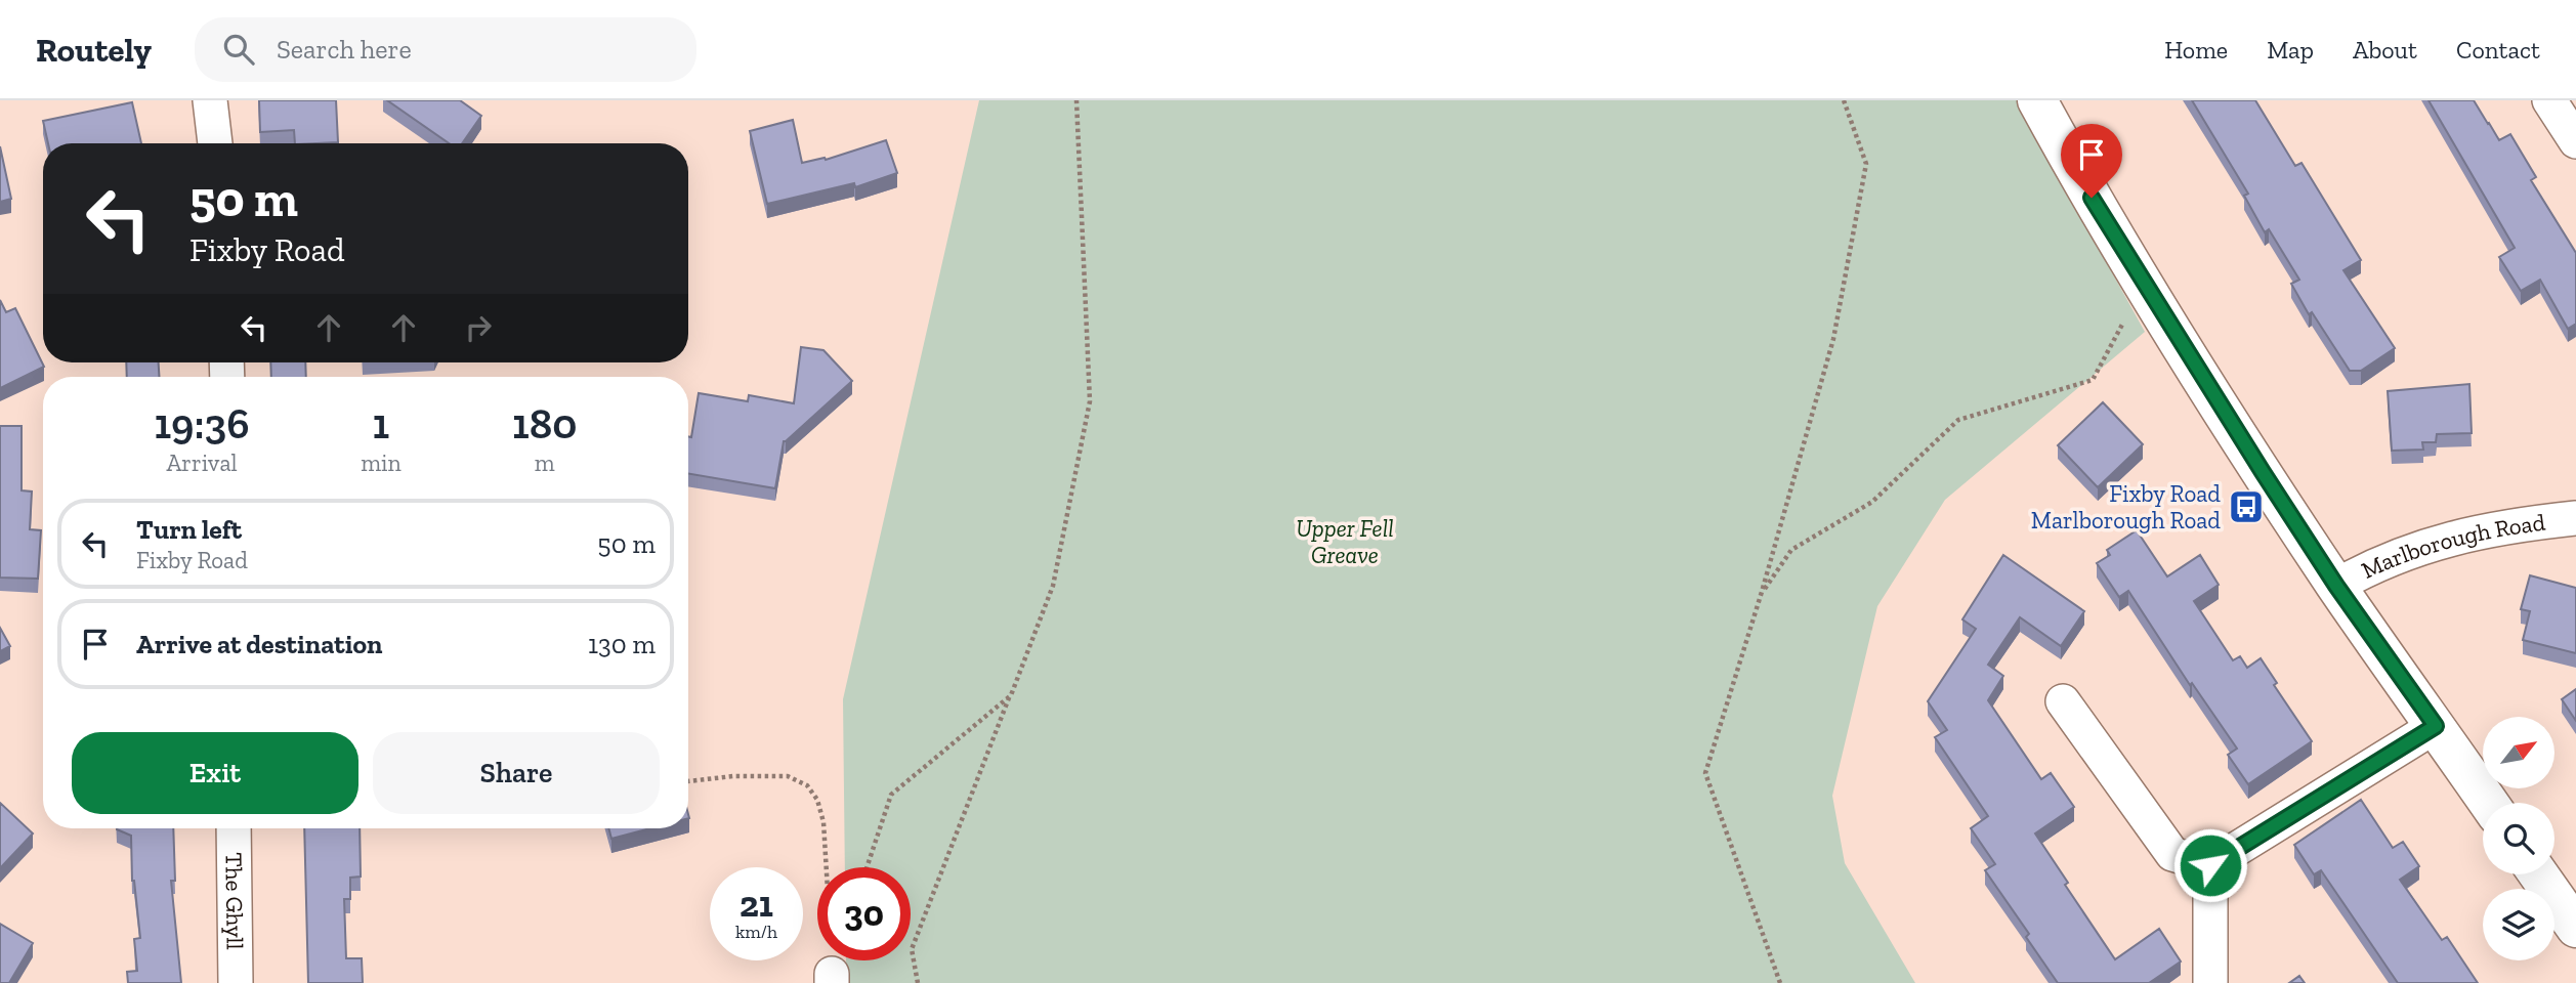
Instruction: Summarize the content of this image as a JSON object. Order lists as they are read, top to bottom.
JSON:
{
  "streets": {
    "street": ["Marlborough Road", "The Ghyll"]
  },
  "parks": ["Upper Fell Greave"],
  "places": {
    "bus stop": ["Fixby Road Marlborough Road"]
  },
  "north": "top right",
  "page": {
    "header": "Routely",
    "search": "Search here",
    "nav": [
      "Home",
      "Map",
      "About",
      "Contact"
    ],
    "turn": ["50 m", "Fixby Road"],
    "eta": [
      "19:36",
      "Arrival",
      "1",
      "min",
      "180",
      "m"
    ],
    "list": [
      {
        "name": "Turn left",
        "note": "Fixby Road",
        "value": "50 m"
      },
      {
        "name": "Arrive at destination",
        "value": "130 m"
      }
    ],
    "buttons": ["Exit", "Share"],
    "speed": "21 km/h",
    "limit": "30"
  }
}
